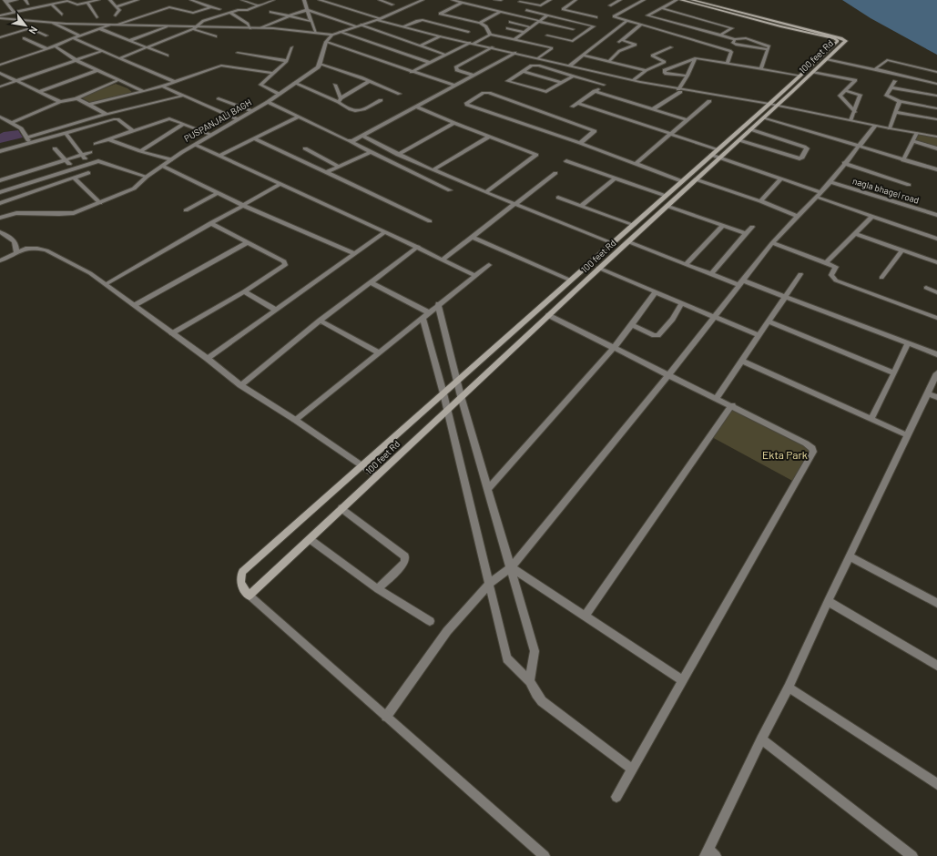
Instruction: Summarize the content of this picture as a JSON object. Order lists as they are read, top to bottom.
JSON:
{
  "streets": {
    "main road": ["100 feet Rd"],
    "street": ["PUSPANJALI BAGH", "nagla bhagel road"]
  },
  "parks": ["Ekta Park"],
  "north": "bottom right"
}
